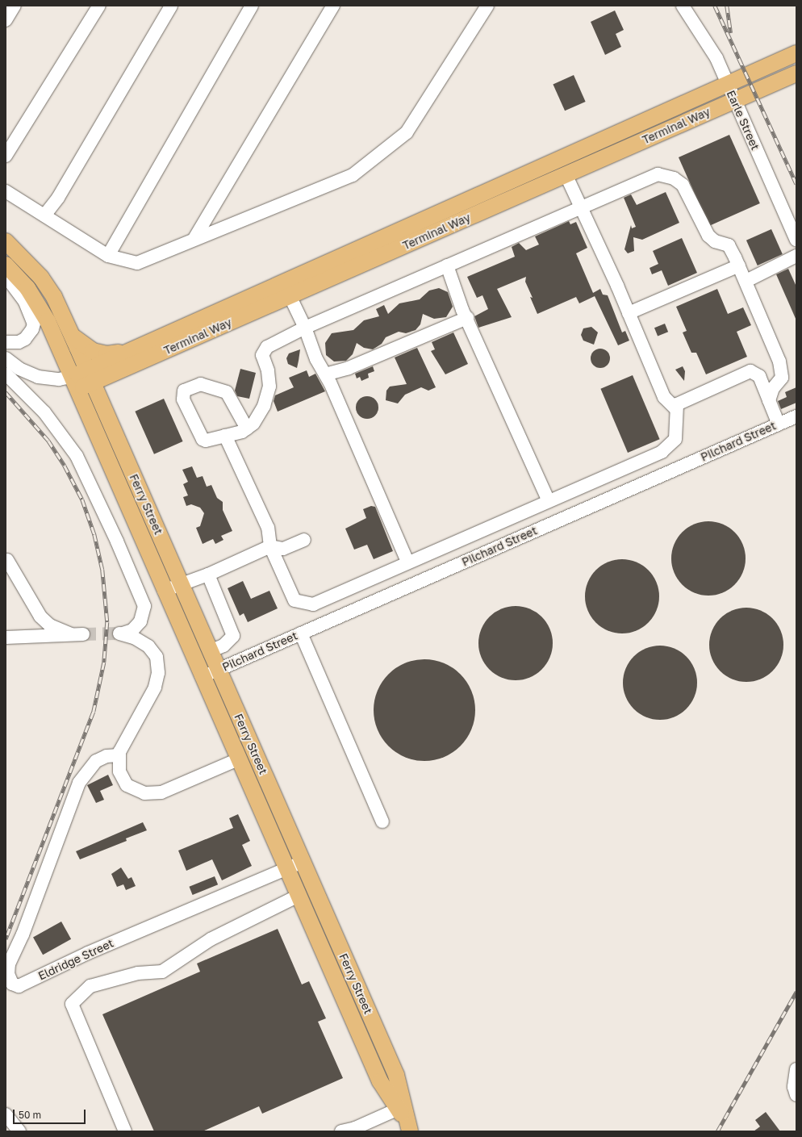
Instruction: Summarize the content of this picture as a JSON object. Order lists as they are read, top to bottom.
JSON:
{
  "streets": {
    "main road": ["Terminal Way", "Ferry Street"],
    "street": ["Earle Street", "Pilchard Street", "Eldridge Street"]
  },
  "crossings": [
    ["Earle Street", "Terminal Way"],
    ["Terminal Way", "Ferry Street"],
    ["Pilchard Street", "Ferry Street"],
    ["Ferry Street", "Eldridge Street"]
  ],
  "scale_bar": "50 m"
}
